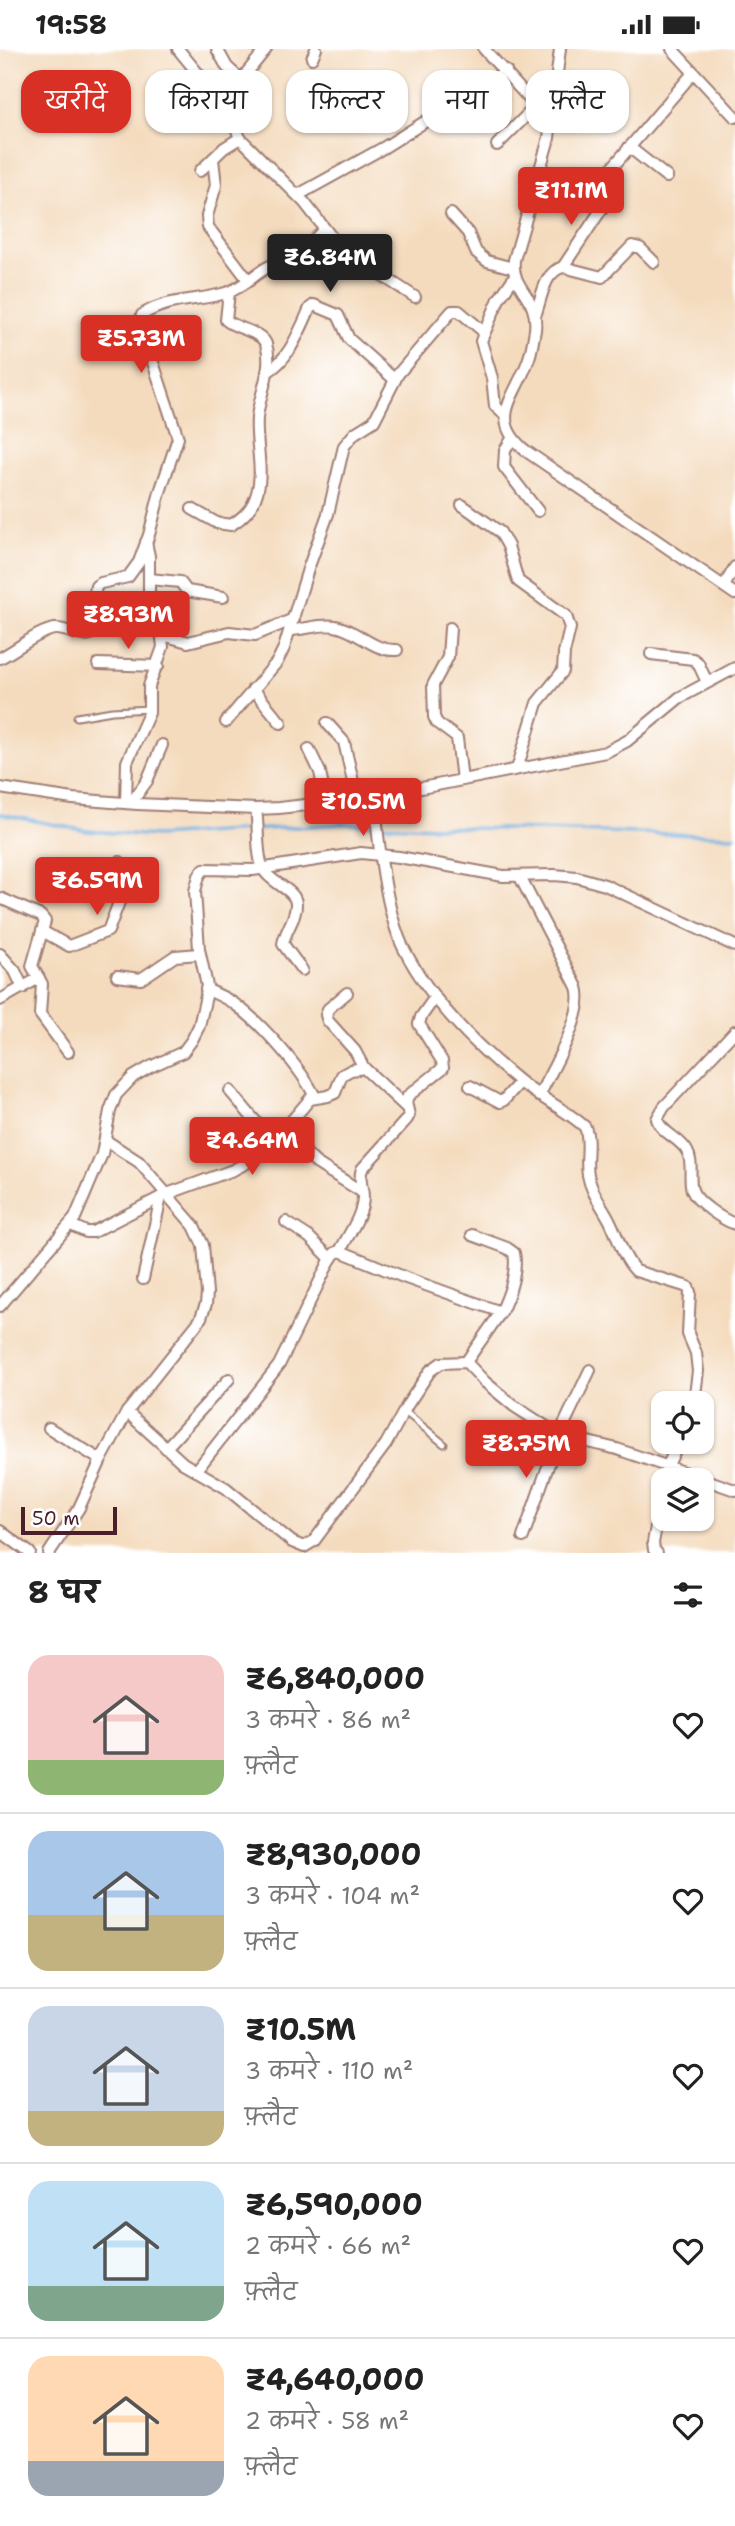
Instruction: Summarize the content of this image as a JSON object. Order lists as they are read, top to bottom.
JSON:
{
  "scale_bar": "50 m",
  "page": {
    "status": "19:58",
    "chip": [
      "खरीदें",
      "किराया",
      "फ़िल्टर",
      "नया",
      "फ़्लैट"
    ],
    "price": [
      "₹11.1M",
      "₹6.84M",
      "₹5.73M",
      "₹8.93M",
      "₹10.5M",
      "₹6.59M",
      "₹4.64M",
      "₹8.75M"
    ],
    "scale": "50 m",
    "heading": "8 घर",
    "list": [
      {
        "name": "₹6,840,000",
        "note": "3 कमरे · 86 m² · फ़्लैट"
      },
      {
        "name": "₹8,930,000",
        "note": "3 कमरे · 104 m² · फ़्लैट"
      },
      {
        "name": "₹10.5M",
        "note": "3 कमरे · 110 m² · फ़्लैट"
      },
      {
        "name": "₹6,590,000",
        "note": "2 कमरे · 66 m² · फ़्लैट"
      },
      {
        "name": "₹4,640,000",
        "note": "2 कमरे · 58 m² · फ़्लैट"
      }
    ]
  }
}
